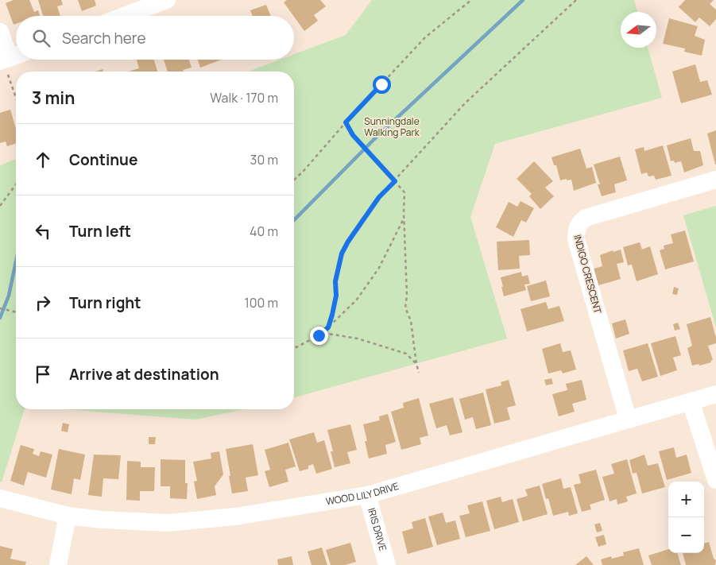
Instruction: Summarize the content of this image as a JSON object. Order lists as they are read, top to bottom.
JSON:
{
  "streets": {
    "street": ["INDIGO CRESCENT", "WOOD LILY DRIVE", "IRIS DRIVE"]
  },
  "crossings": [
    ["INDIGO CRESCENT", "WOOD LILY DRIVE"],
    ["WOOD LILY DRIVE", "IRIS DRIVE"]
  ],
  "parks": ["Sunningdale Walking Park"],
  "north": "left",
  "page": {
    "search": "Search here",
    "heading": ["3 min", "Walk · 170 m"],
    "list": [
      ["Continue", "30 m"],
      ["Turn left", "40 m"],
      ["Turn right", "100 m"],
      "Arrive at destination"
    ],
    "map_buttons": ["+", "−"]
  }
}
